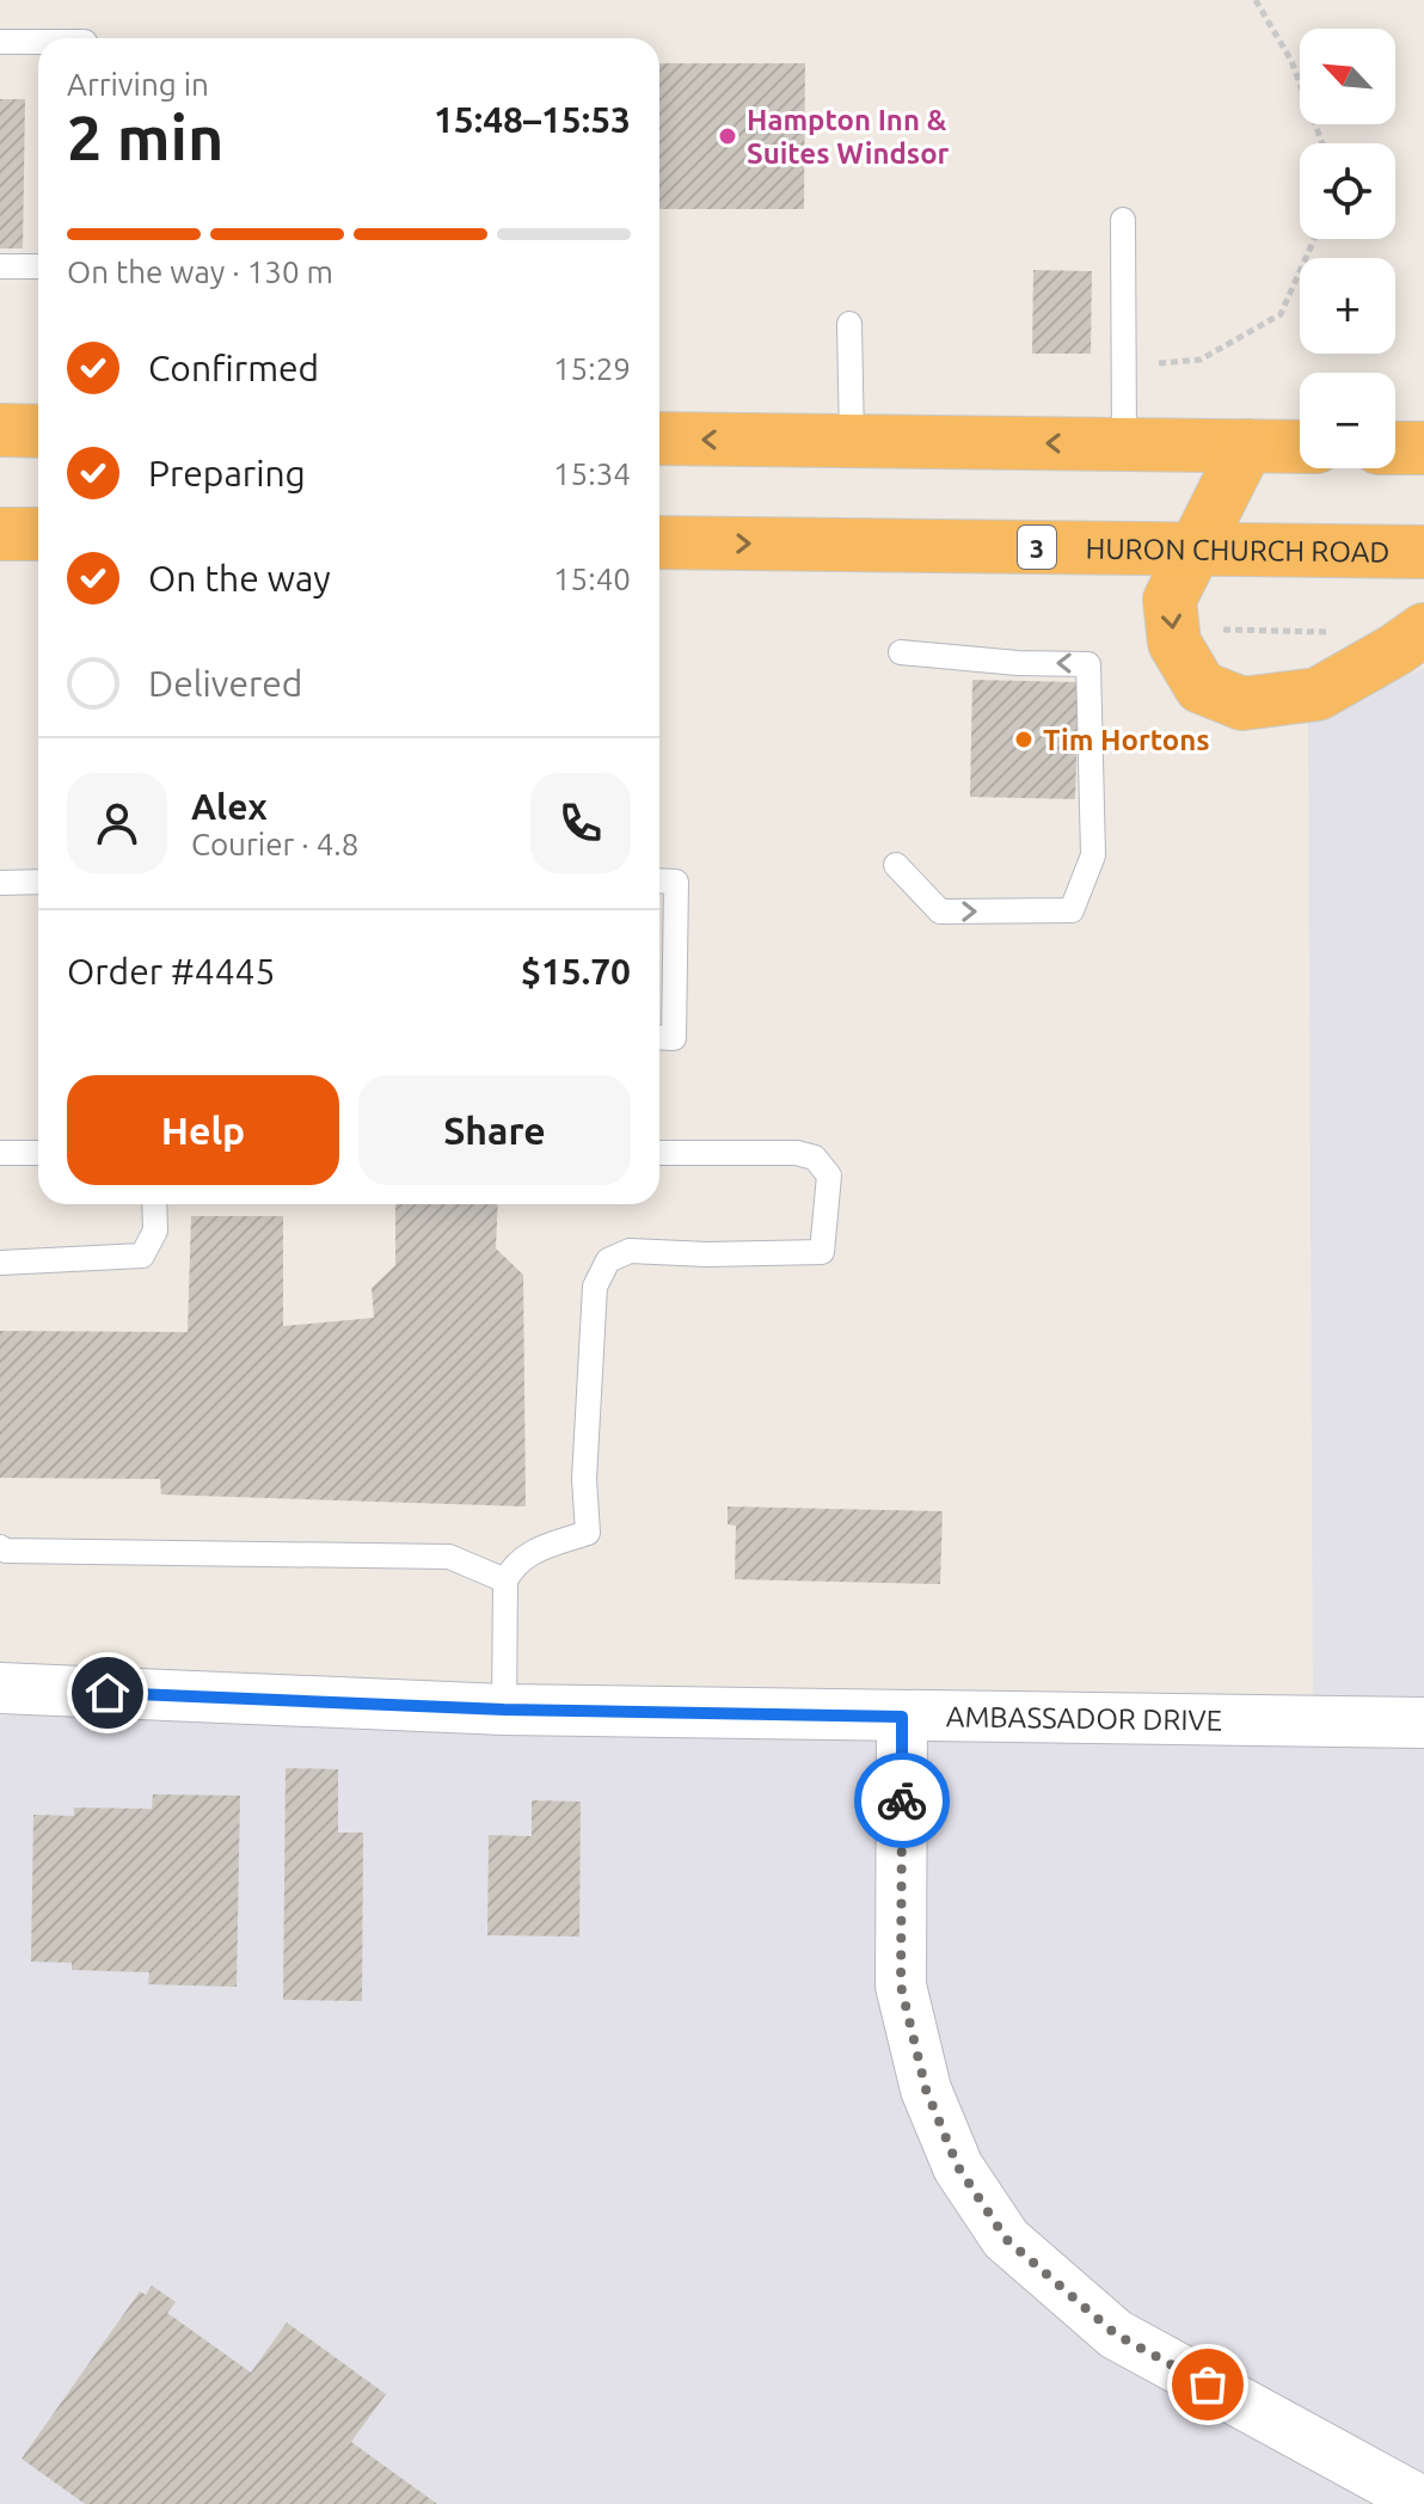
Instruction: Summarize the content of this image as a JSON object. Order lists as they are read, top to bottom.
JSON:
{
  "streets": {
    "highway": ["3", "HURON CHURCH ROAD"],
    "street": ["AMBASSADOR DRIVE"]
  },
  "places": ["Hampton Inn & Suites Windsor", "Tim Hortons"],
  "north": "top left",
  "page": {
    "map_buttons": ["+", "−"],
    "heading": ["2 min", "Arriving in", "15:48–15:53"],
    "panel": [
      "Alex",
      "Courier · 4.8",
      "Order #4445",
      "$15.70"
    ],
    "bar": "On the way · 130 m",
    "list": [
      ["Confirmed", "15:29"],
      ["Preparing", "15:34"],
      ["On the way", "15:40"],
      "Delivered"
    ],
    "buttons": ["Help", "Share"]
  }
}
